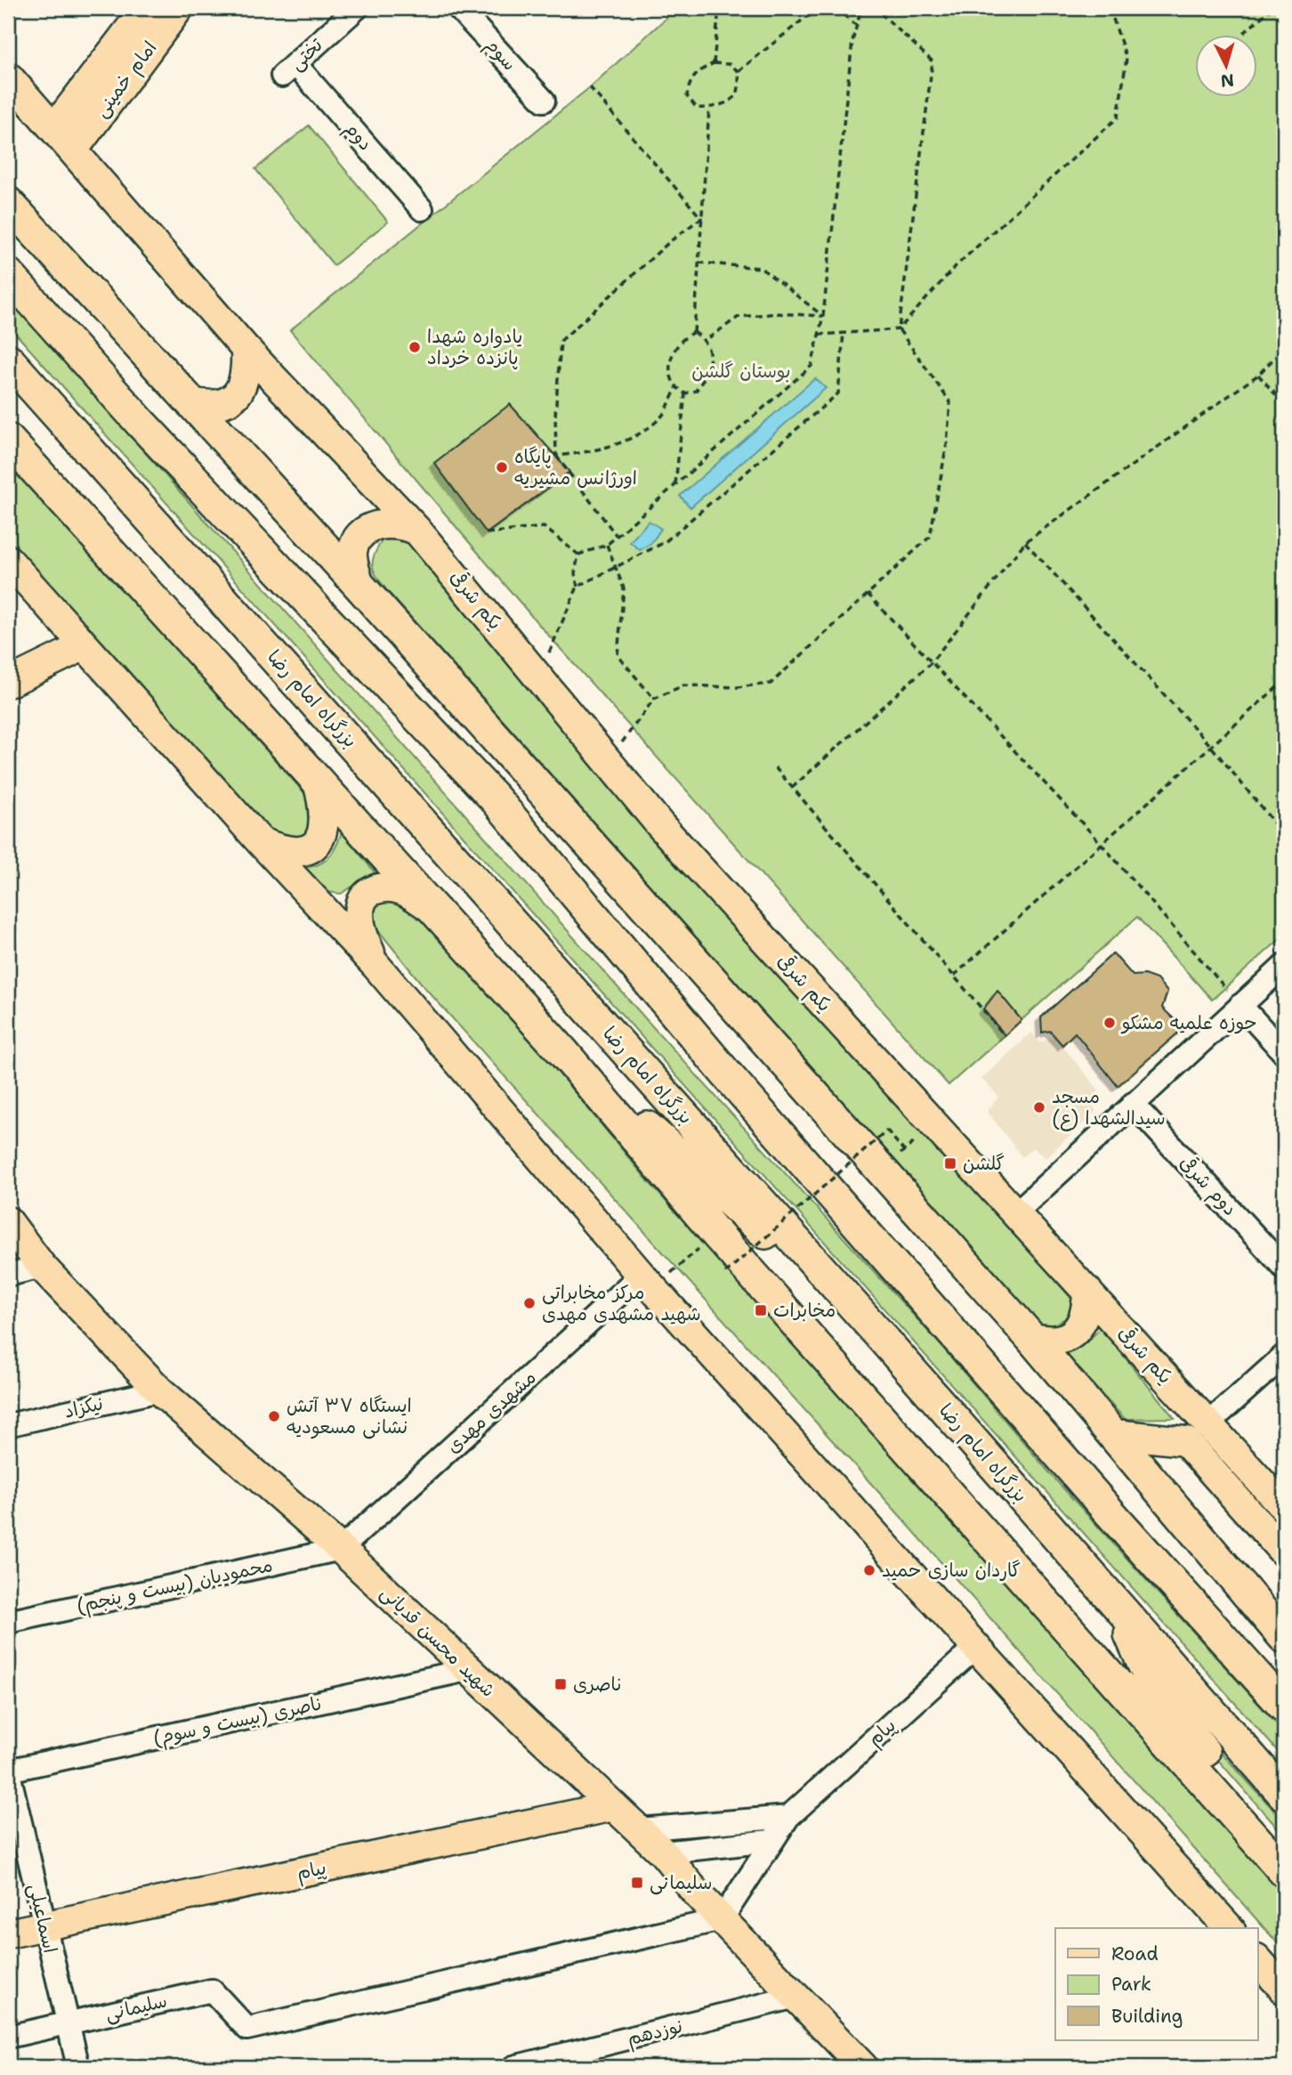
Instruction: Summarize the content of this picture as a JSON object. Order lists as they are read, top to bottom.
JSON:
{
  "streets": {
    "highway": ["بزرگراه امام رضا"],
    "main road": [
      "امام خمینی",
      "یکم شرقی",
      "شهید محسن قدیانی",
      "پیام"
    ],
    "street": [
      "تختی",
      "سوم",
      "دوم",
      "دوم شرقی",
      "نیکزاد",
      "مشهدی مهدی",
      "محمودیان (بیست و پنجم)",
      "ناصری (بیست و سوم)",
      "اسماعیلی",
      "سلیمانی",
      "نوزدهم"
    ]
  },
  "crossings": [
    ["تختی", "دوم"],
    ["امام خمینی", "یکم شرقی"],
    ["نیکزاد", "شهید محسن قدیانی"],
    ["مشهدی مهدی", "محمودیان (بیست و پنجم)"],
    ["مشهدی مهدی", "شهید محسن قدیانی"],
    ["محمودیان (بیست و پنجم)", "شهید محسن قدیانی"],
    ["شهید محسن قدیانی", "ناصری (بیست و سوم)"],
    ["شهید محسن قدیانی", "پیام"],
    ["شهید محسن قدیانی", "سلیمانی"],
    ["شهید محسن قدیانی", "نوزدهم"],
    ["ناصری (بیست و سوم)", "اسماعیلی"],
    ["پیام", "اسماعیلی"],
    ["پیام", "سلیمانی"],
    ["اسماعیلی", "سلیمانی"]
  ],
  "parks": ["بوستان گلشن"],
  "places": {
    "other": [
      "یادواره شهدا پانزده خرداد",
      "پایگاه اورژانس مشیریه",
      "حوزه علمیه مشکو",
      "مسجد سیدالشهدا (ع)",
      "مرکز مخابراتی شهید مشهدی مهدی",
      "ایستگاه ۳۷ آتش نشانی مسعودیه",
      "گاردان سازی حمید"
    ],
    "transit": [
      "گلشن",
      "مخابرات",
      "ناصری",
      "سلیمانی"
    ]
  },
  "legend": ["Road", "Park", "Building"],
  "north": "bottom"
}
